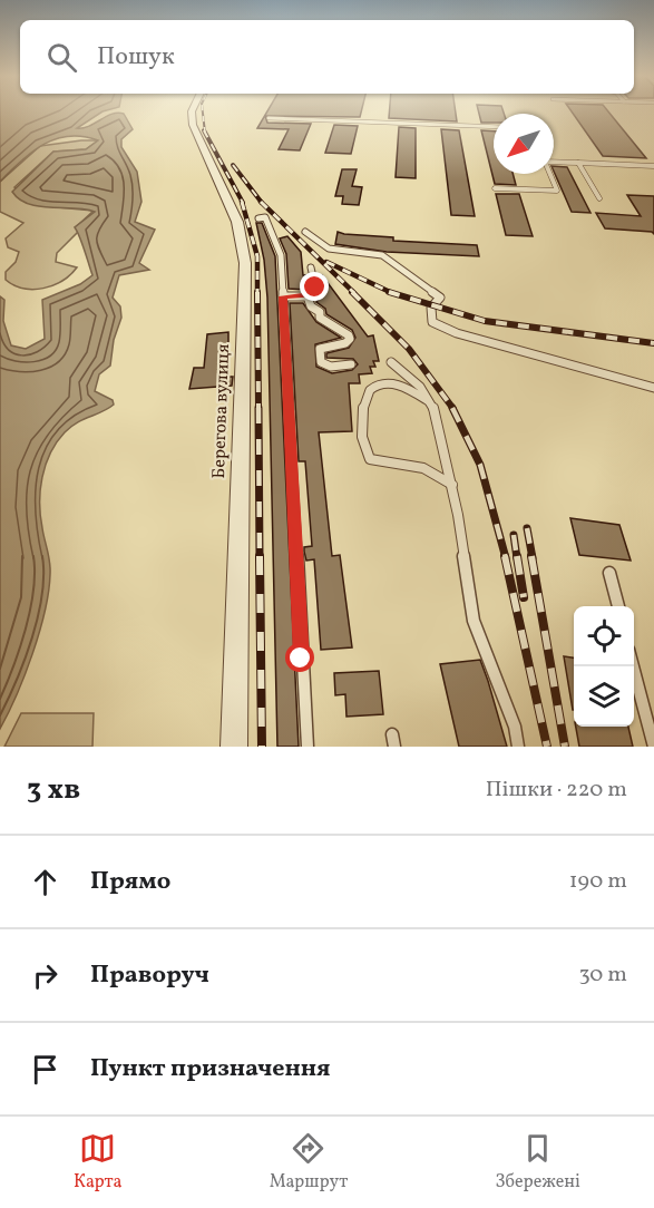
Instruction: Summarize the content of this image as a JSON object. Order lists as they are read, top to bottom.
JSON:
{
  "streets": {
    "street": ["Берегова вулиця"]
  },
  "north": "bottom left",
  "page": {
    "search": "Пошук",
    "heading": ["3 хв", "Пішки · 220 m"],
    "list": [
      ["Прямо", "190 m"],
      ["Праворуч", "30 m"],
      "Пункт призначення"
    ],
    "nav": ["Карта", "Маршрут", "Збережені"]
  }
}
